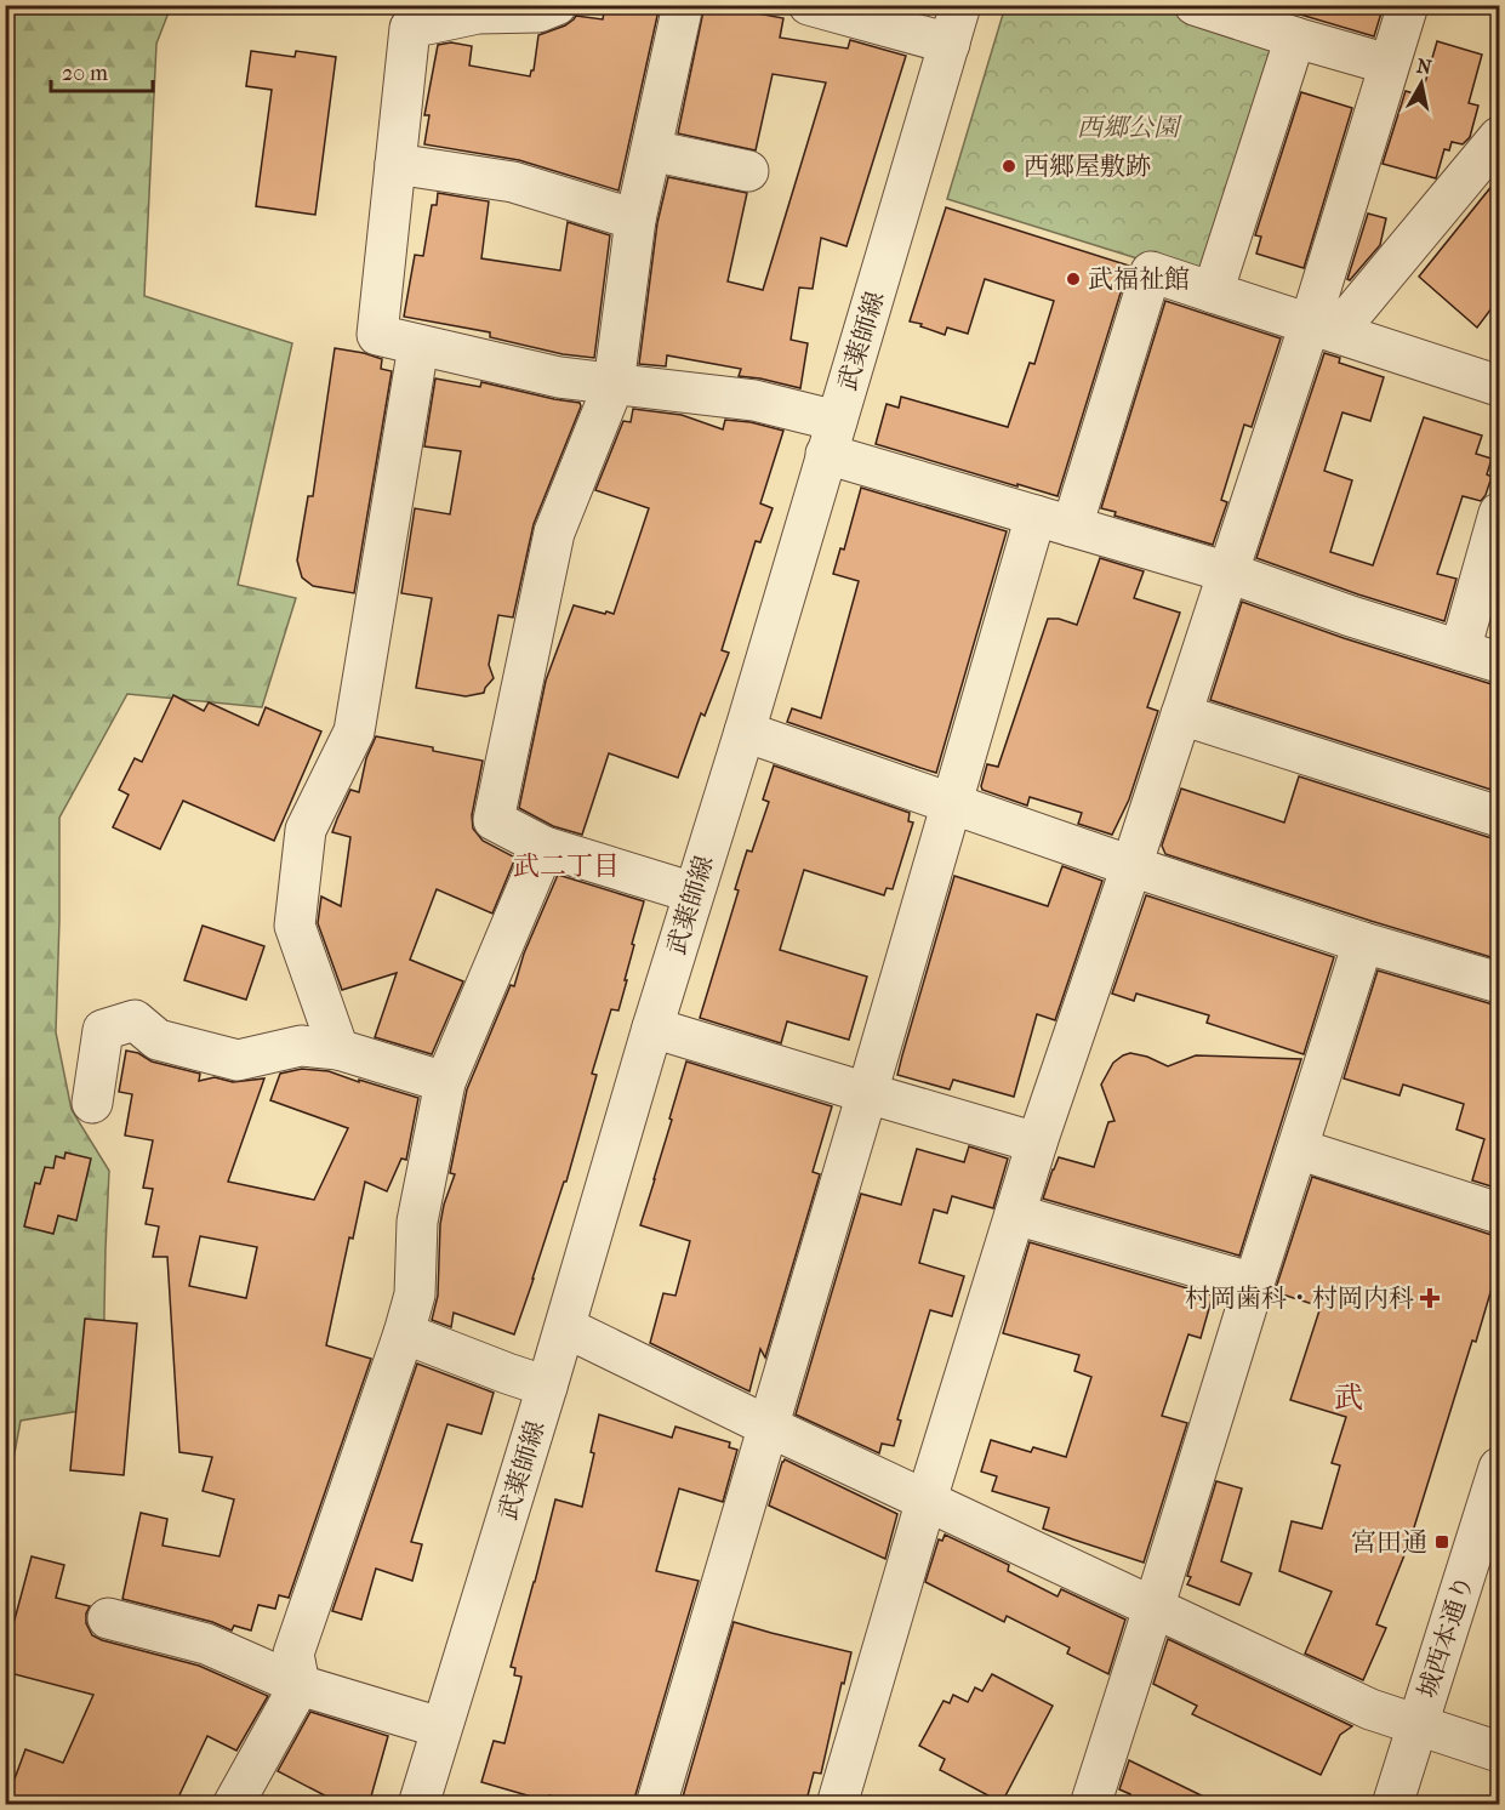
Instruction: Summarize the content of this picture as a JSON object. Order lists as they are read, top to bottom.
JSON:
{
  "streets": {
    "street": ["武薬師線", "城西本通り"]
  },
  "districts": ["武二丁目", "武"],
  "parks": ["西郷公園"],
  "places": {
    "other": ["西郷屋敷跡", "武福祉館"],
    "health": ["村岡歯科・村岡内科"],
    "transit": ["宮田通"]
  },
  "scale_bar": "20 m",
  "north": "top"
}
